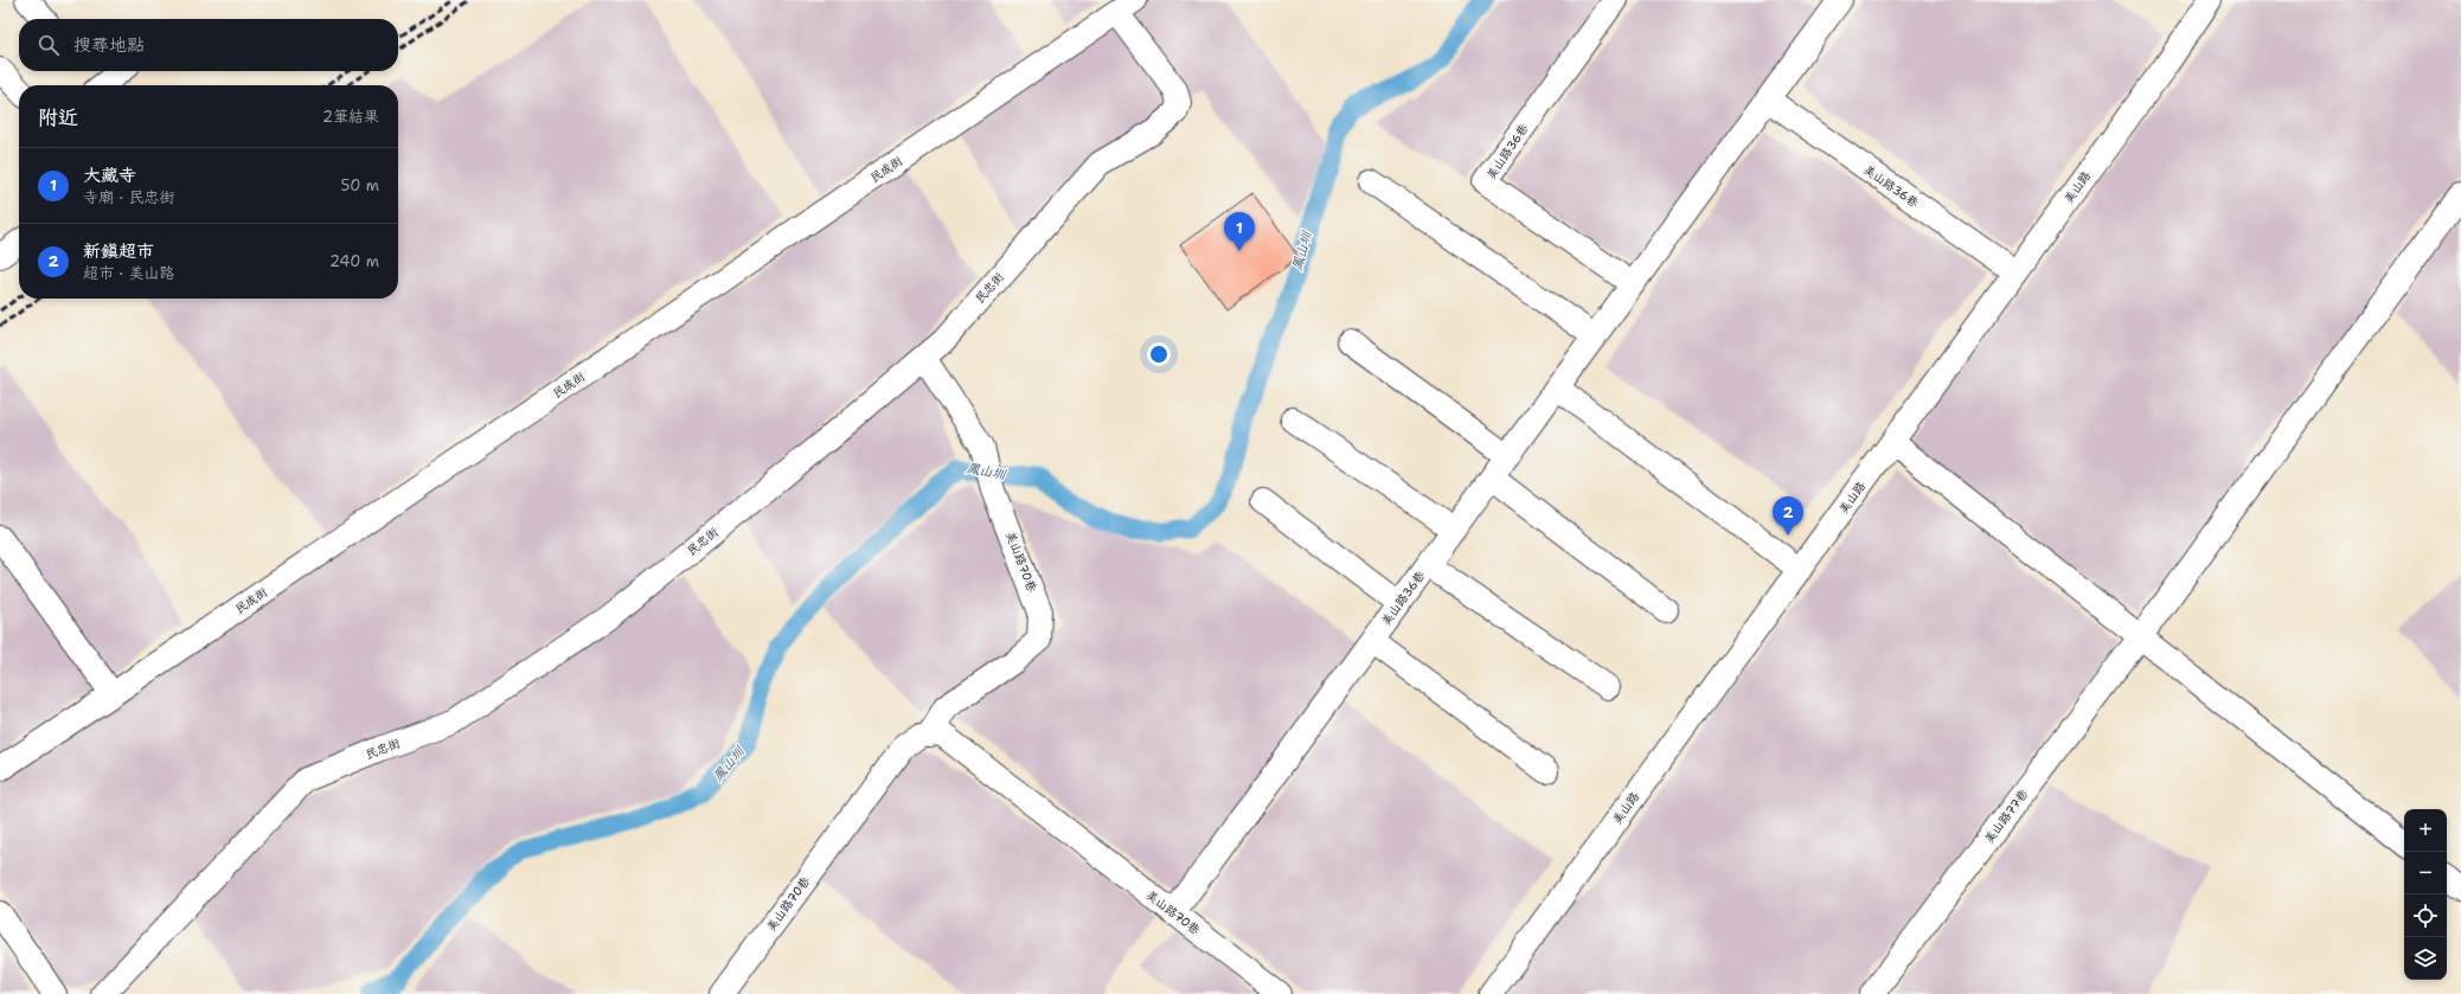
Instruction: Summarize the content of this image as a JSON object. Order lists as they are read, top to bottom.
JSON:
{
  "streets": {
    "street": [
      "美山路36巷",
      "民成街",
      "美山路",
      "民忠街",
      "美山路70巷",
      "美山路77巷"
    ]
  },
  "crossings": [
    ["美山路36巷", "美山路"],
    ["美山路36巷", "美山路70巷"],
    ["民成街", "民忠街"],
    ["民忠街", "美山路70巷"]
  ],
  "water": ["鳳山圳"],
  "page": {
    "search": "搜尋地點",
    "heading": ["附近", "2筆結果"],
    "list": [
      {
        "mark": "1",
        "name": "大藏寺",
        "note": "寺廟 · 民忠街",
        "value": "50 m"
      },
      {
        "mark": "2",
        "name": "新鎮超市",
        "note": "超市 · 美山路",
        "value": "240 m"
      }
    ],
    "pins": ["1", "2"],
    "map_buttons": ["+", "−"]
  }
}
